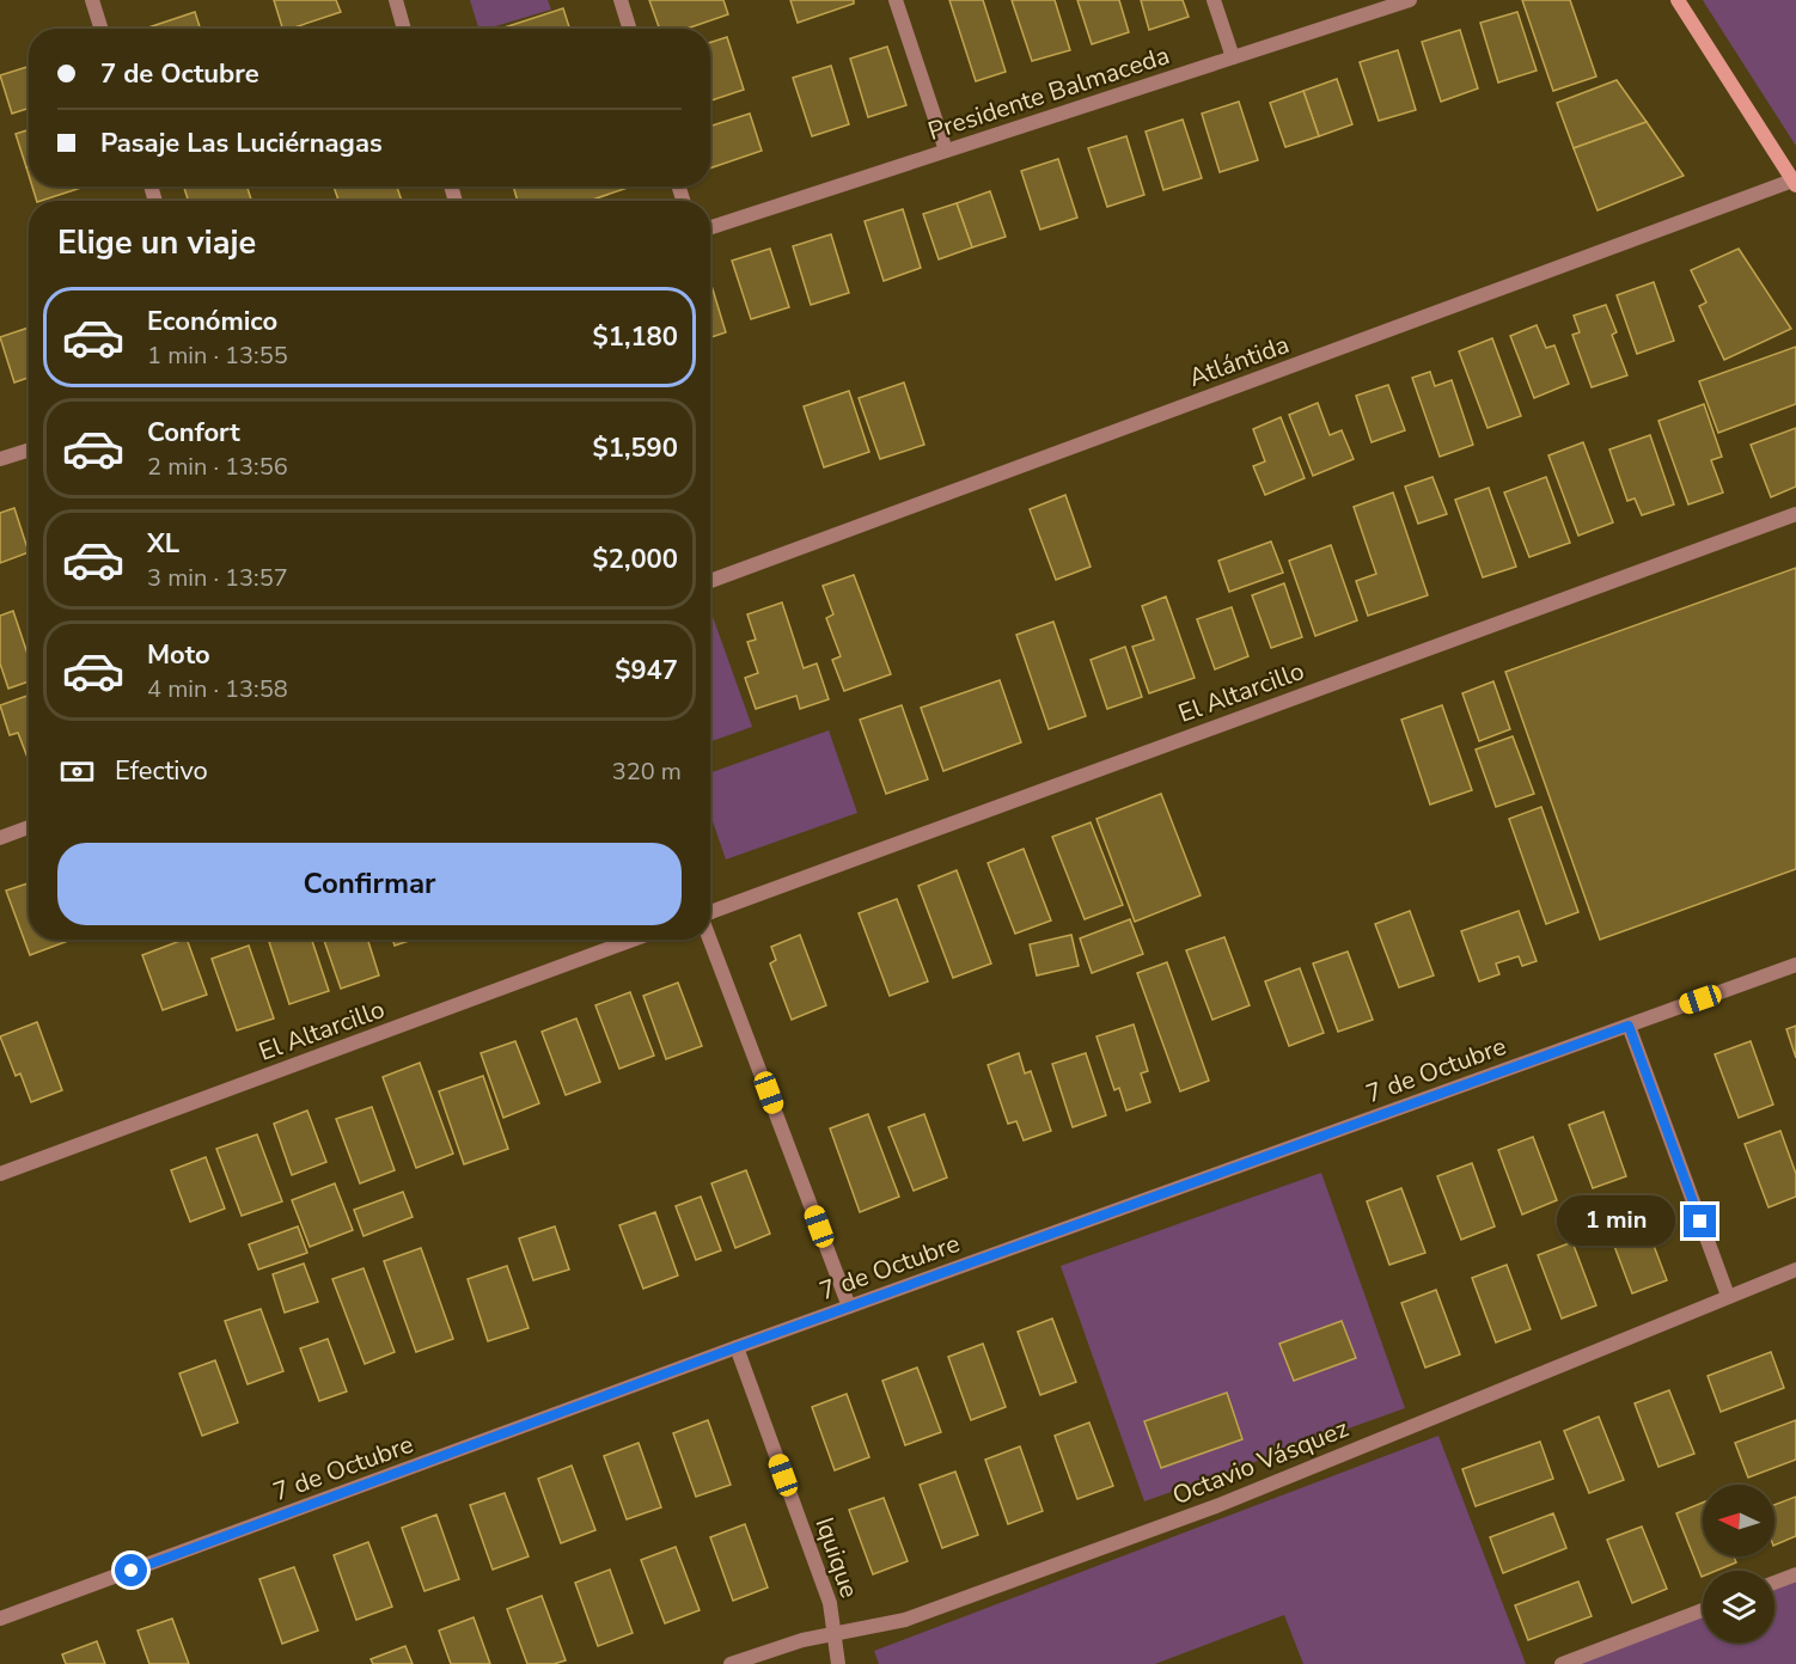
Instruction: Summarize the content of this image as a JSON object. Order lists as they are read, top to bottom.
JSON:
{
  "streets": {
    "street": [
      "Presidente Balmaceda",
      "Atlántida",
      "El Altarcillo",
      "7 de Octubre",
      "Octavio Vásquez",
      "Iquique"
    ]
  },
  "crossings": [
    ["7 de Octubre", "Iquique"],
    ["Octavio Vásquez", "Iquique"]
  ],
  "north": "left",
  "page": {
    "banner": ["7 de Octubre", "Pasaje Las Luciérnagas"],
    "heading": "Elige un viaje",
    "list": [
      {
        "name": "Económico",
        "note": "1 min · 13:55",
        "value": "$1,180"
      },
      {
        "name": "Confort",
        "note": "2 min · 13:56",
        "value": "$1,590"
      },
      {
        "name": "XL",
        "note": "3 min · 13:57",
        "value": "$2,000"
      },
      {
        "name": "Moto",
        "note": "4 min · 13:58",
        "value": "$947"
      }
    ],
    "pay": ["Efectivo", "320 m"],
    "buttons": "Confirmar",
    "bubble": "1 min"
  }
}
